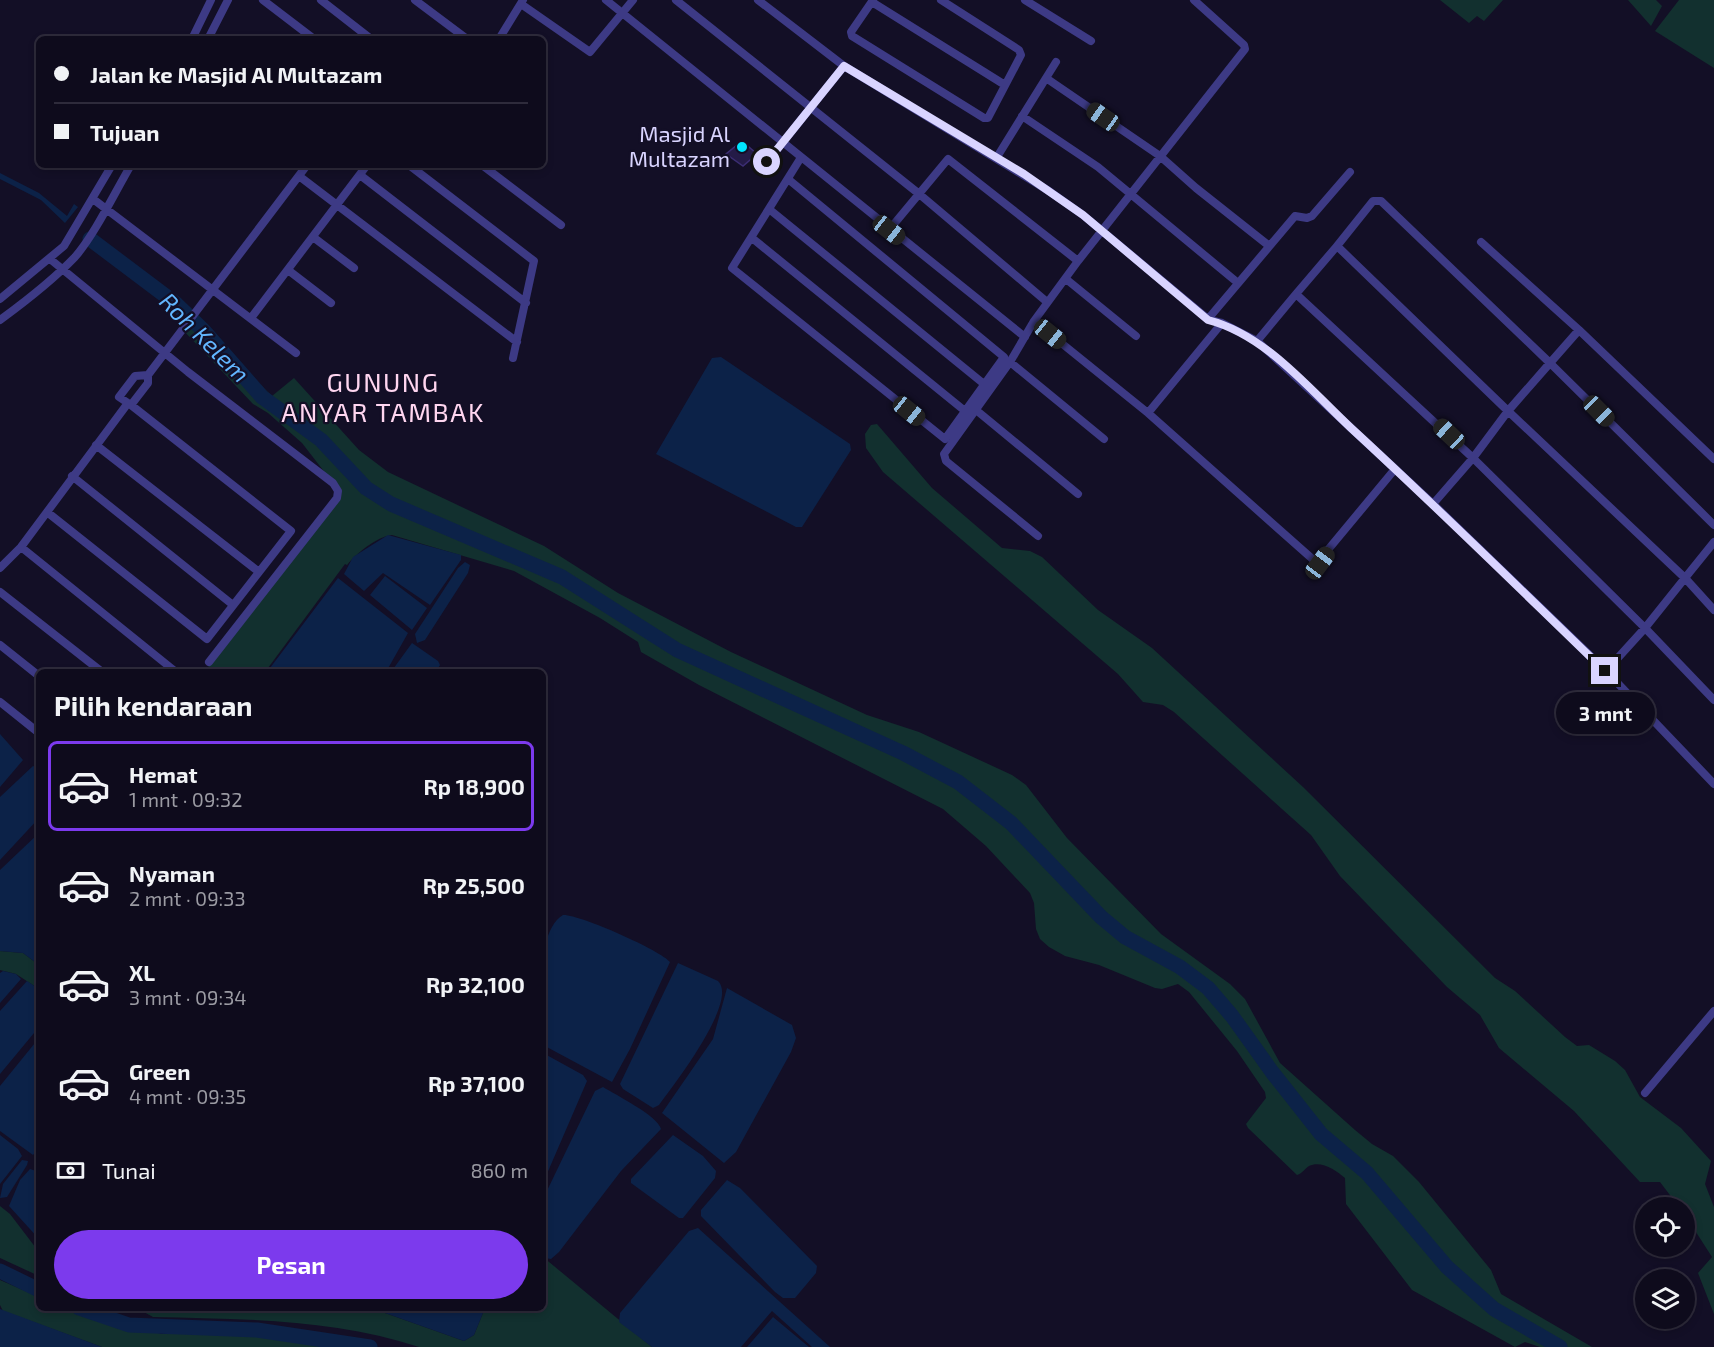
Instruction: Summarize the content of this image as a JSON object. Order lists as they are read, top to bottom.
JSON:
{
  "districts": ["GUNUNG ANYAR TAMBAK"],
  "water": ["Roh Kelem"],
  "places": ["Masjid Al Multazam"],
  "page": {
    "banner": ["Jalan ke Masjid Al Multazam", "Tujuan"],
    "heading": "Pilih kendaraan",
    "bubble": "3 mnt",
    "list": [
      {
        "name": "Hemat",
        "note": "1 mnt · 09:32",
        "value": "Rp 18,900"
      },
      {
        "name": "Nyaman",
        "note": "2 mnt · 09:33",
        "value": "Rp 25,500"
      },
      {
        "name": "XL",
        "note": "3 mnt · 09:34",
        "value": "Rp 32,100"
      },
      {
        "name": "Green",
        "note": "4 mnt · 09:35",
        "value": "Rp 37,100"
      }
    ],
    "pay": ["Tunai", "860 m"],
    "buttons": "Pesan"
  }
}
